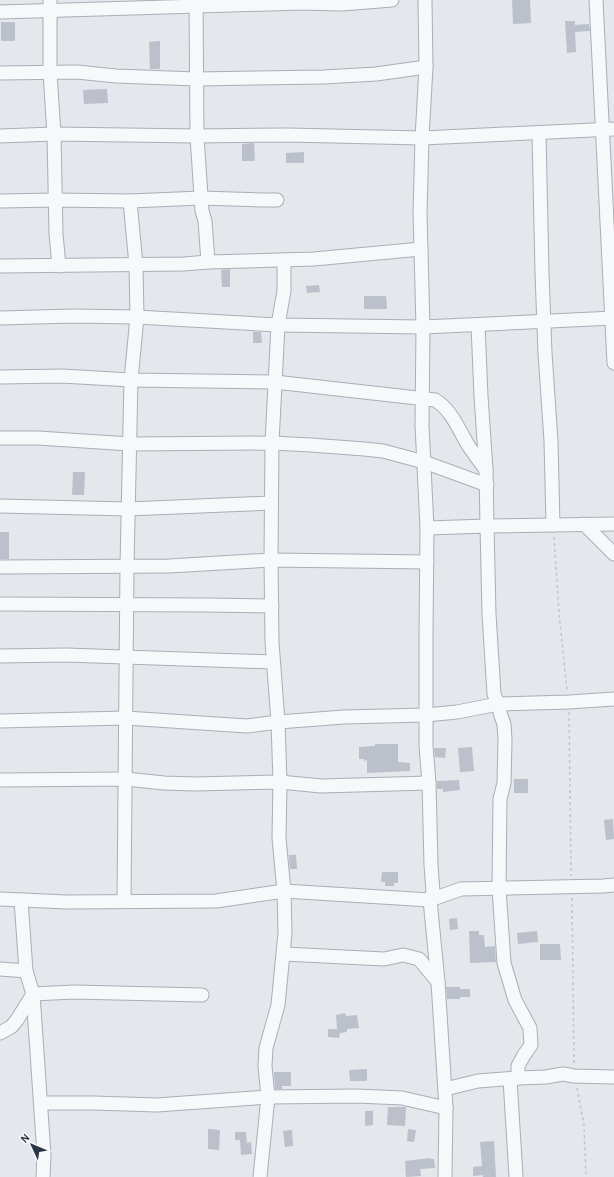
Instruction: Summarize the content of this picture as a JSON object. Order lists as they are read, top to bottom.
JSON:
{
  "north": "top left"
}
